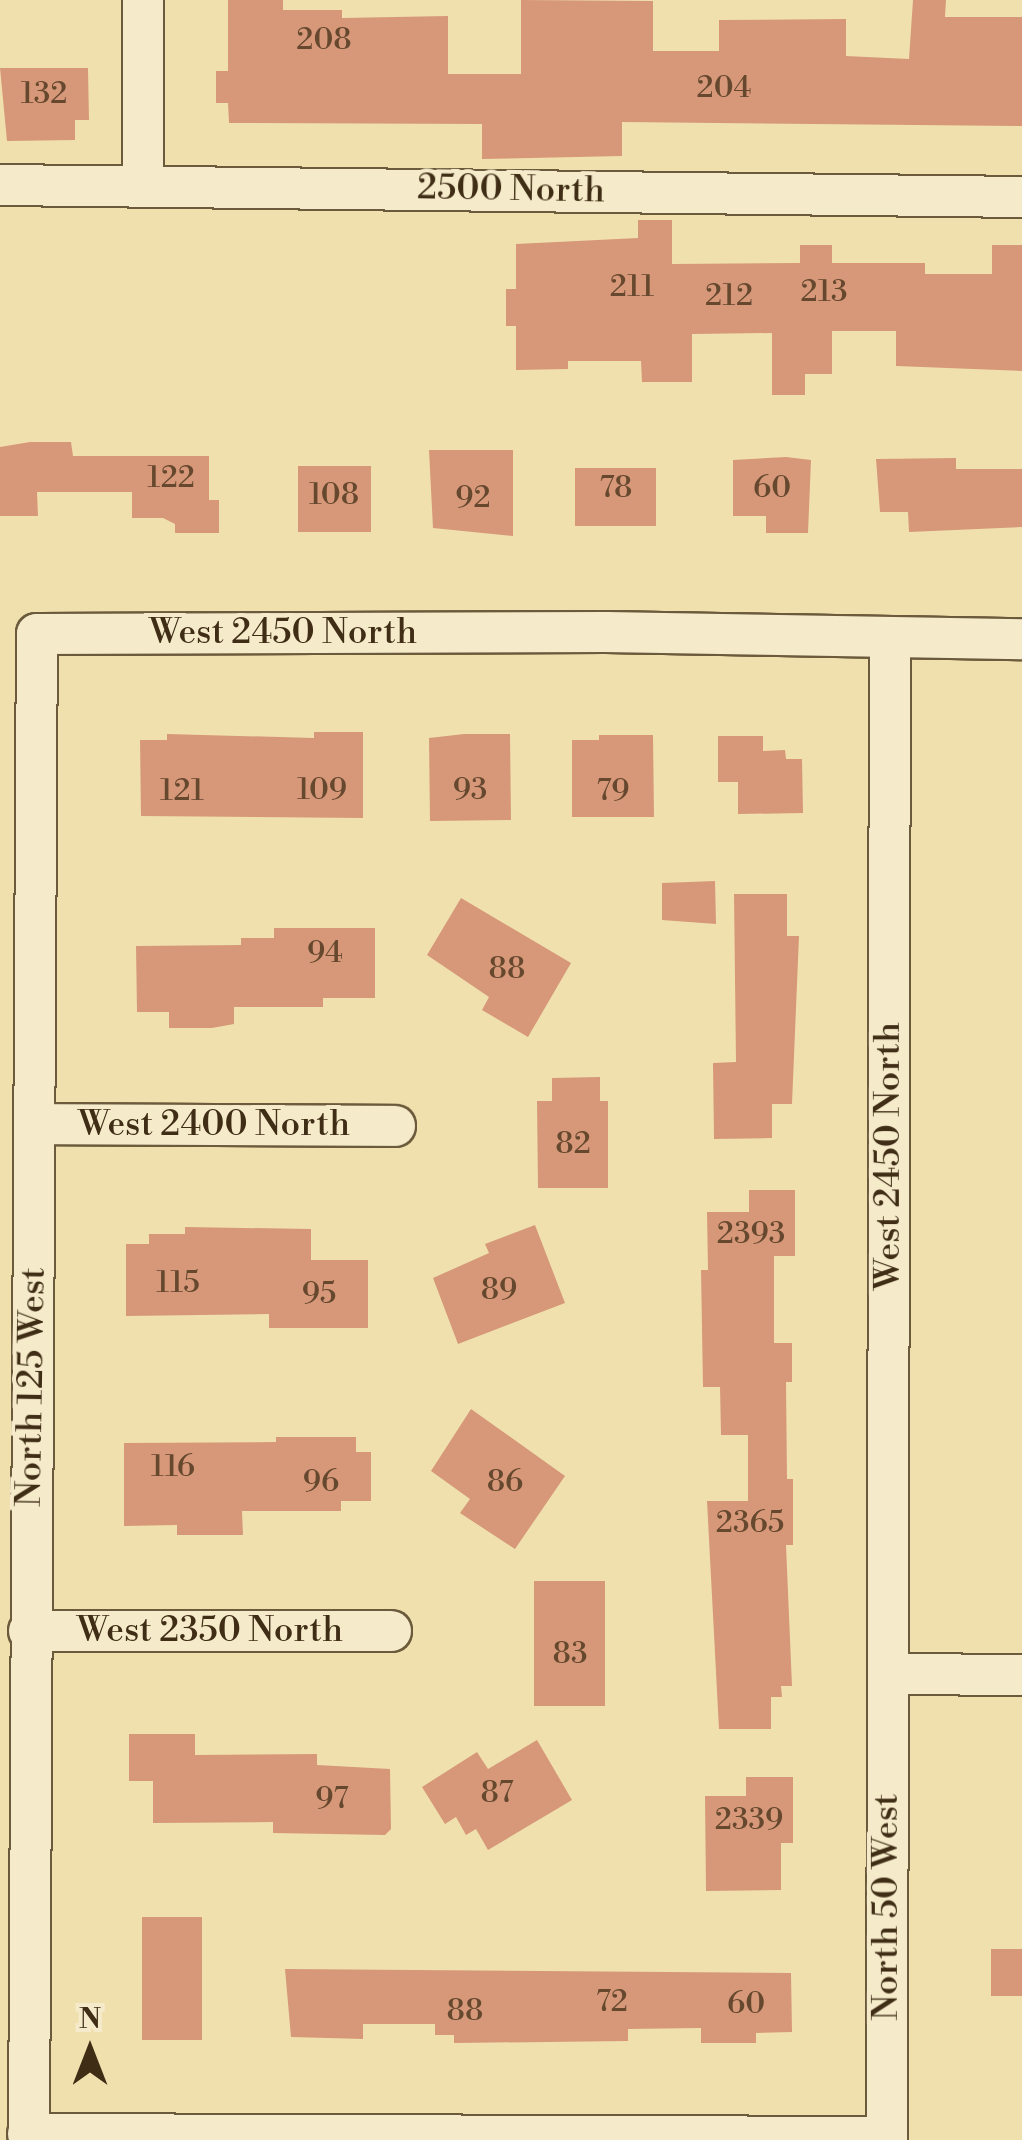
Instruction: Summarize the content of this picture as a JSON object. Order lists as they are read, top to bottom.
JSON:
{
  "streets": {
    "street": [
      "2500 North",
      "West 2450 North",
      "West 2400 North",
      "North 125 West",
      "West 2350 North",
      "North 50 West"
    ]
  },
  "crossings": [
    ["West 2450 North", "North 125 West"],
    ["West 2450 North", "North 50 West"],
    ["West 2400 North", "North 125 West"],
    ["North 125 West", "West 2350 North"]
  ],
  "house_numbers": [
    "208",
    "204",
    "132",
    "211",
    "213",
    "212",
    "122",
    "78",
    "60",
    "108",
    "92",
    "109",
    "93",
    "121",
    "79",
    "94",
    "88",
    "82",
    "2393",
    "115",
    "89",
    "95",
    "116",
    "96",
    "86",
    "2365",
    "83",
    "87",
    "97",
    "2339",
    "72",
    "60",
    "88"
  ],
  "north": "top"
}
